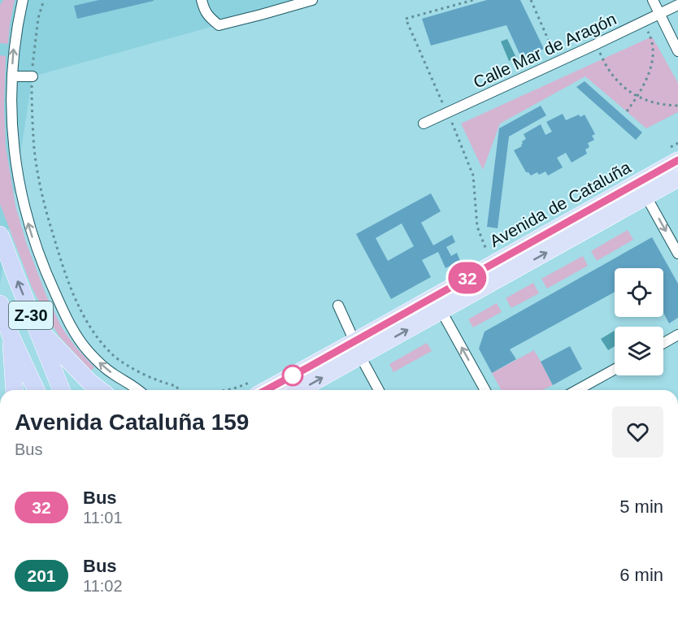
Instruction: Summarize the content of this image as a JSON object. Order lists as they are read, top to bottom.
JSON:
{
  "streets": {
    "highway": ["Z-30"],
    "main road": ["Avenida de Cataluña"],
    "street": ["Calle Mar de Aragón"]
  },
  "lines": ["bus line 32"],
  "page": {
    "on_map": "32",
    "heading": ["Avenida Cataluña 159", "Bus"],
    "list": [
      {
        "mark": "32",
        "name": "Bus",
        "note": "11:01",
        "value": "5 min"
      },
      {
        "mark": "201",
        "name": "Bus",
        "note": "11:02",
        "value": "6 min"
      }
    ]
  }
}
